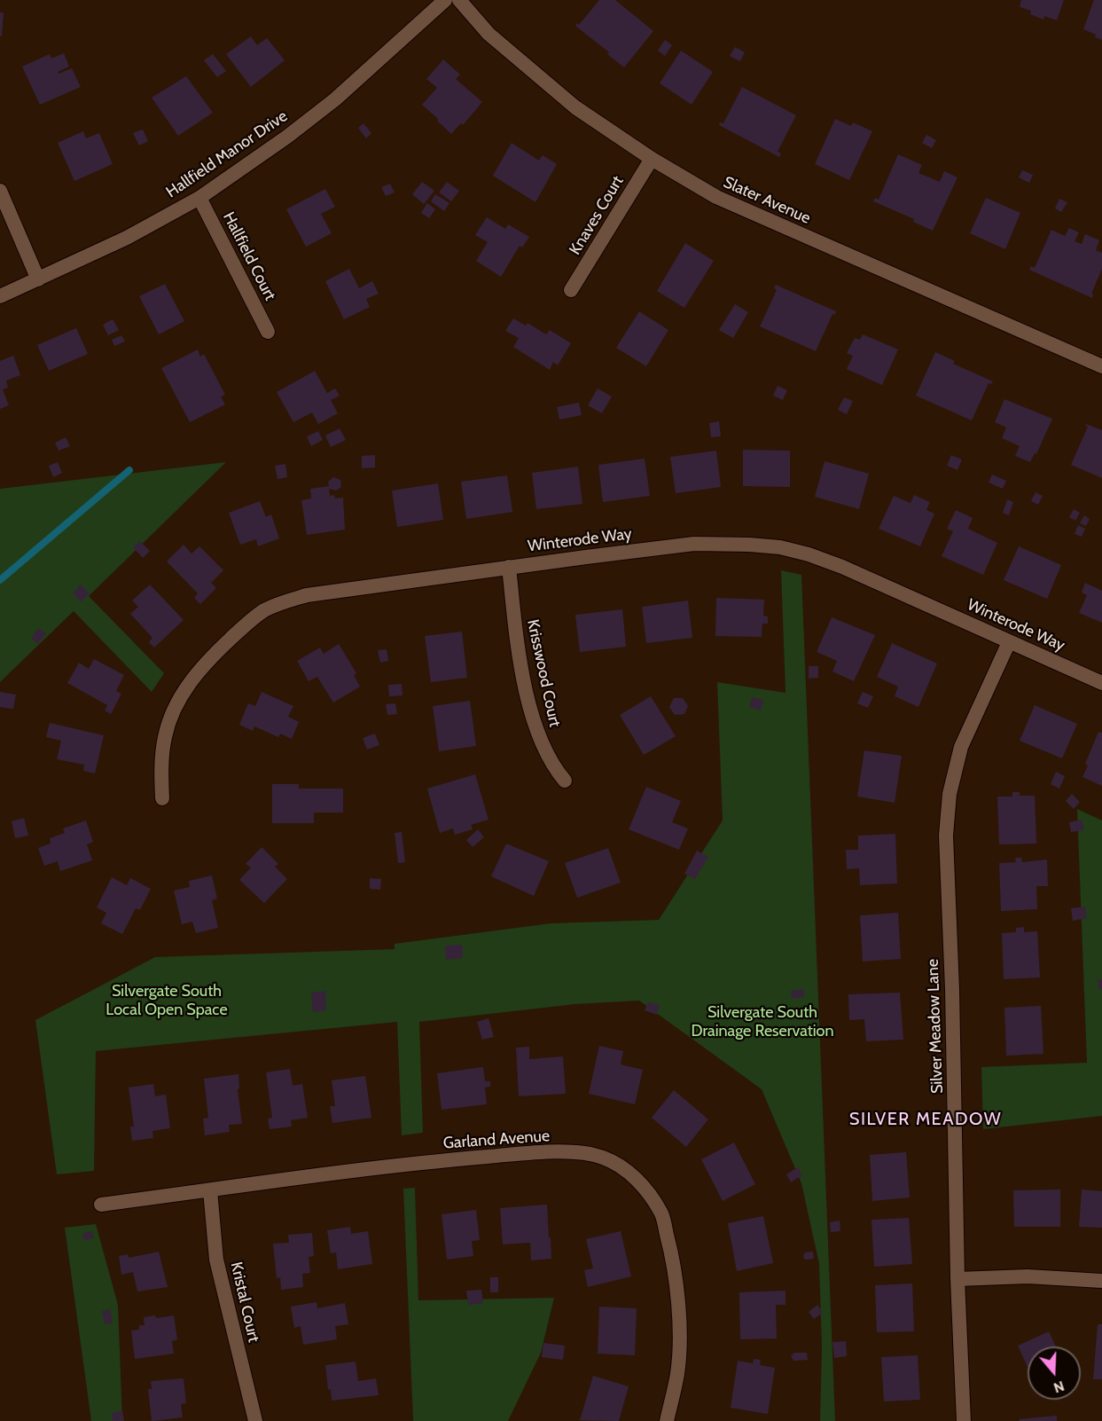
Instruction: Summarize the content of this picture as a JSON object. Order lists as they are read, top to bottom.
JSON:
{
  "streets": {
    "street": [
      "Hallfield Manor Drive",
      "Slater Avenue",
      "Knaves Court",
      "Hallfield Court",
      "Winterode Way",
      "Krisswood Court",
      "Silver Meadow Lane",
      "Garland Avenue",
      "Kristal Court"
    ]
  },
  "crossings": [
    ["Hallfield Manor Drive", "Hallfield Court"],
    ["Slater Avenue", "Knaves Court"],
    ["Winterode Way", "Krisswood Court"],
    ["Winterode Way", "Silver Meadow Lane"],
    ["Garland Avenue", "Kristal Court"]
  ],
  "districts": ["SILVER MEADOW"],
  "parks": ["Silvergate South Local Open Space", "Silvergate South Drainage Reservation"],
  "north": "bottom"
}
